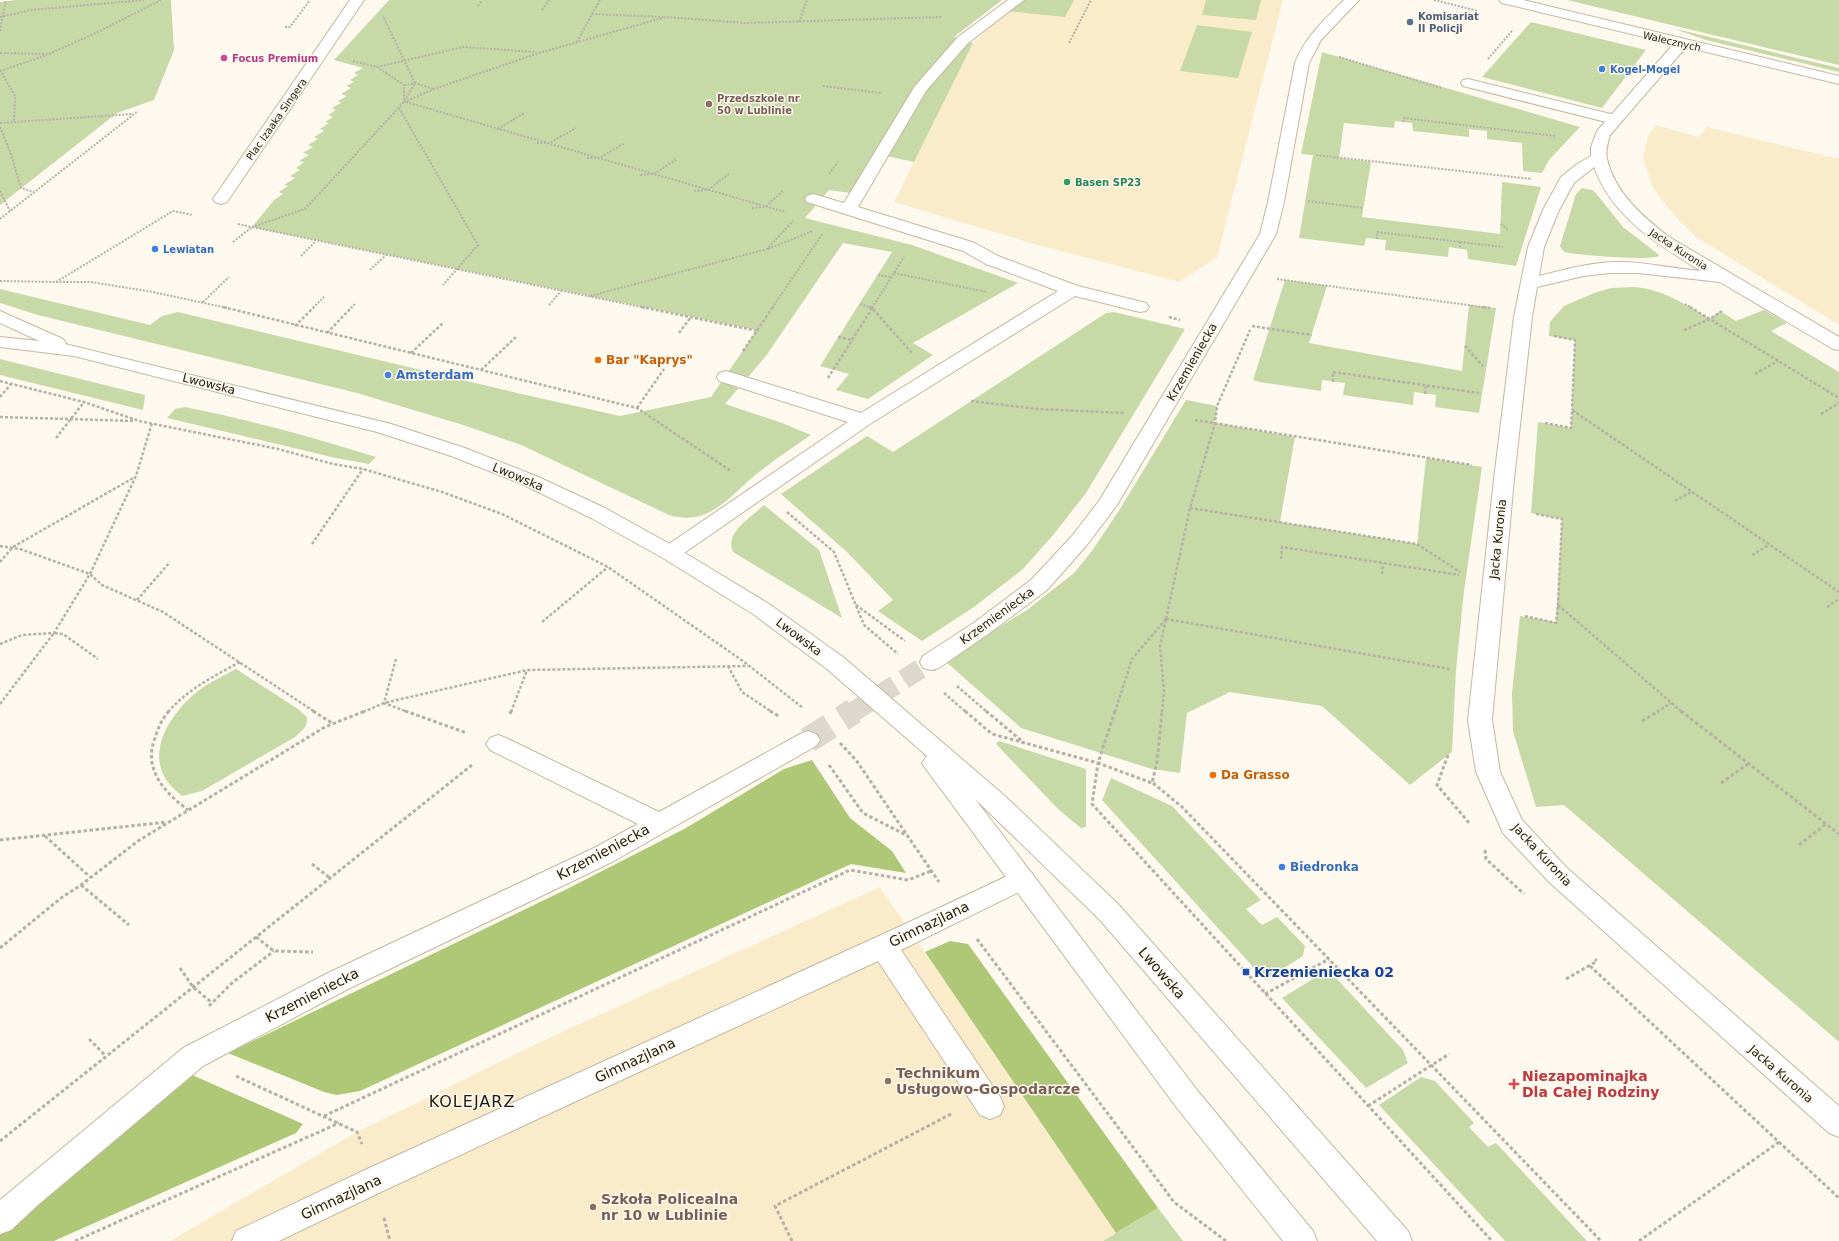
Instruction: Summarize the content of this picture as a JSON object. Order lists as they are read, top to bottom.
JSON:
{
  "streets": {
    "street": [
      "Walecznych",
      "Plac Izaaka Singera",
      "Jacka Kuronia",
      "Krzemieniecka",
      "Lwowska",
      "Gimnazjlana"
    ]
  },
  "crossings": [
    ["Walecznych", "Jacka Kuronia"],
    ["Lwowska", "Gimnazjlana"]
  ],
  "districts": ["KOLEJARZ"],
  "places": {
    "other": [
      "Komisariat II Policji",
      "Focus Premium",
      "Kogel-Mogel",
      "Przedszkole nr 50 w Lublinie",
      "Basen SP23",
      "Lewiatan",
      "Bar \"Kaprys\"",
      "Amsterdam",
      "Da Grasso",
      "Biedronka",
      "Technikum Usługowo-Gospodarcze",
      "Szkoła Policealna nr 10 w Lublinie"
    ],
    "transit": ["Krzemieniecka 02"],
    "health": ["Niezapominajka Dla Całej Rodziny"]
  }
}
